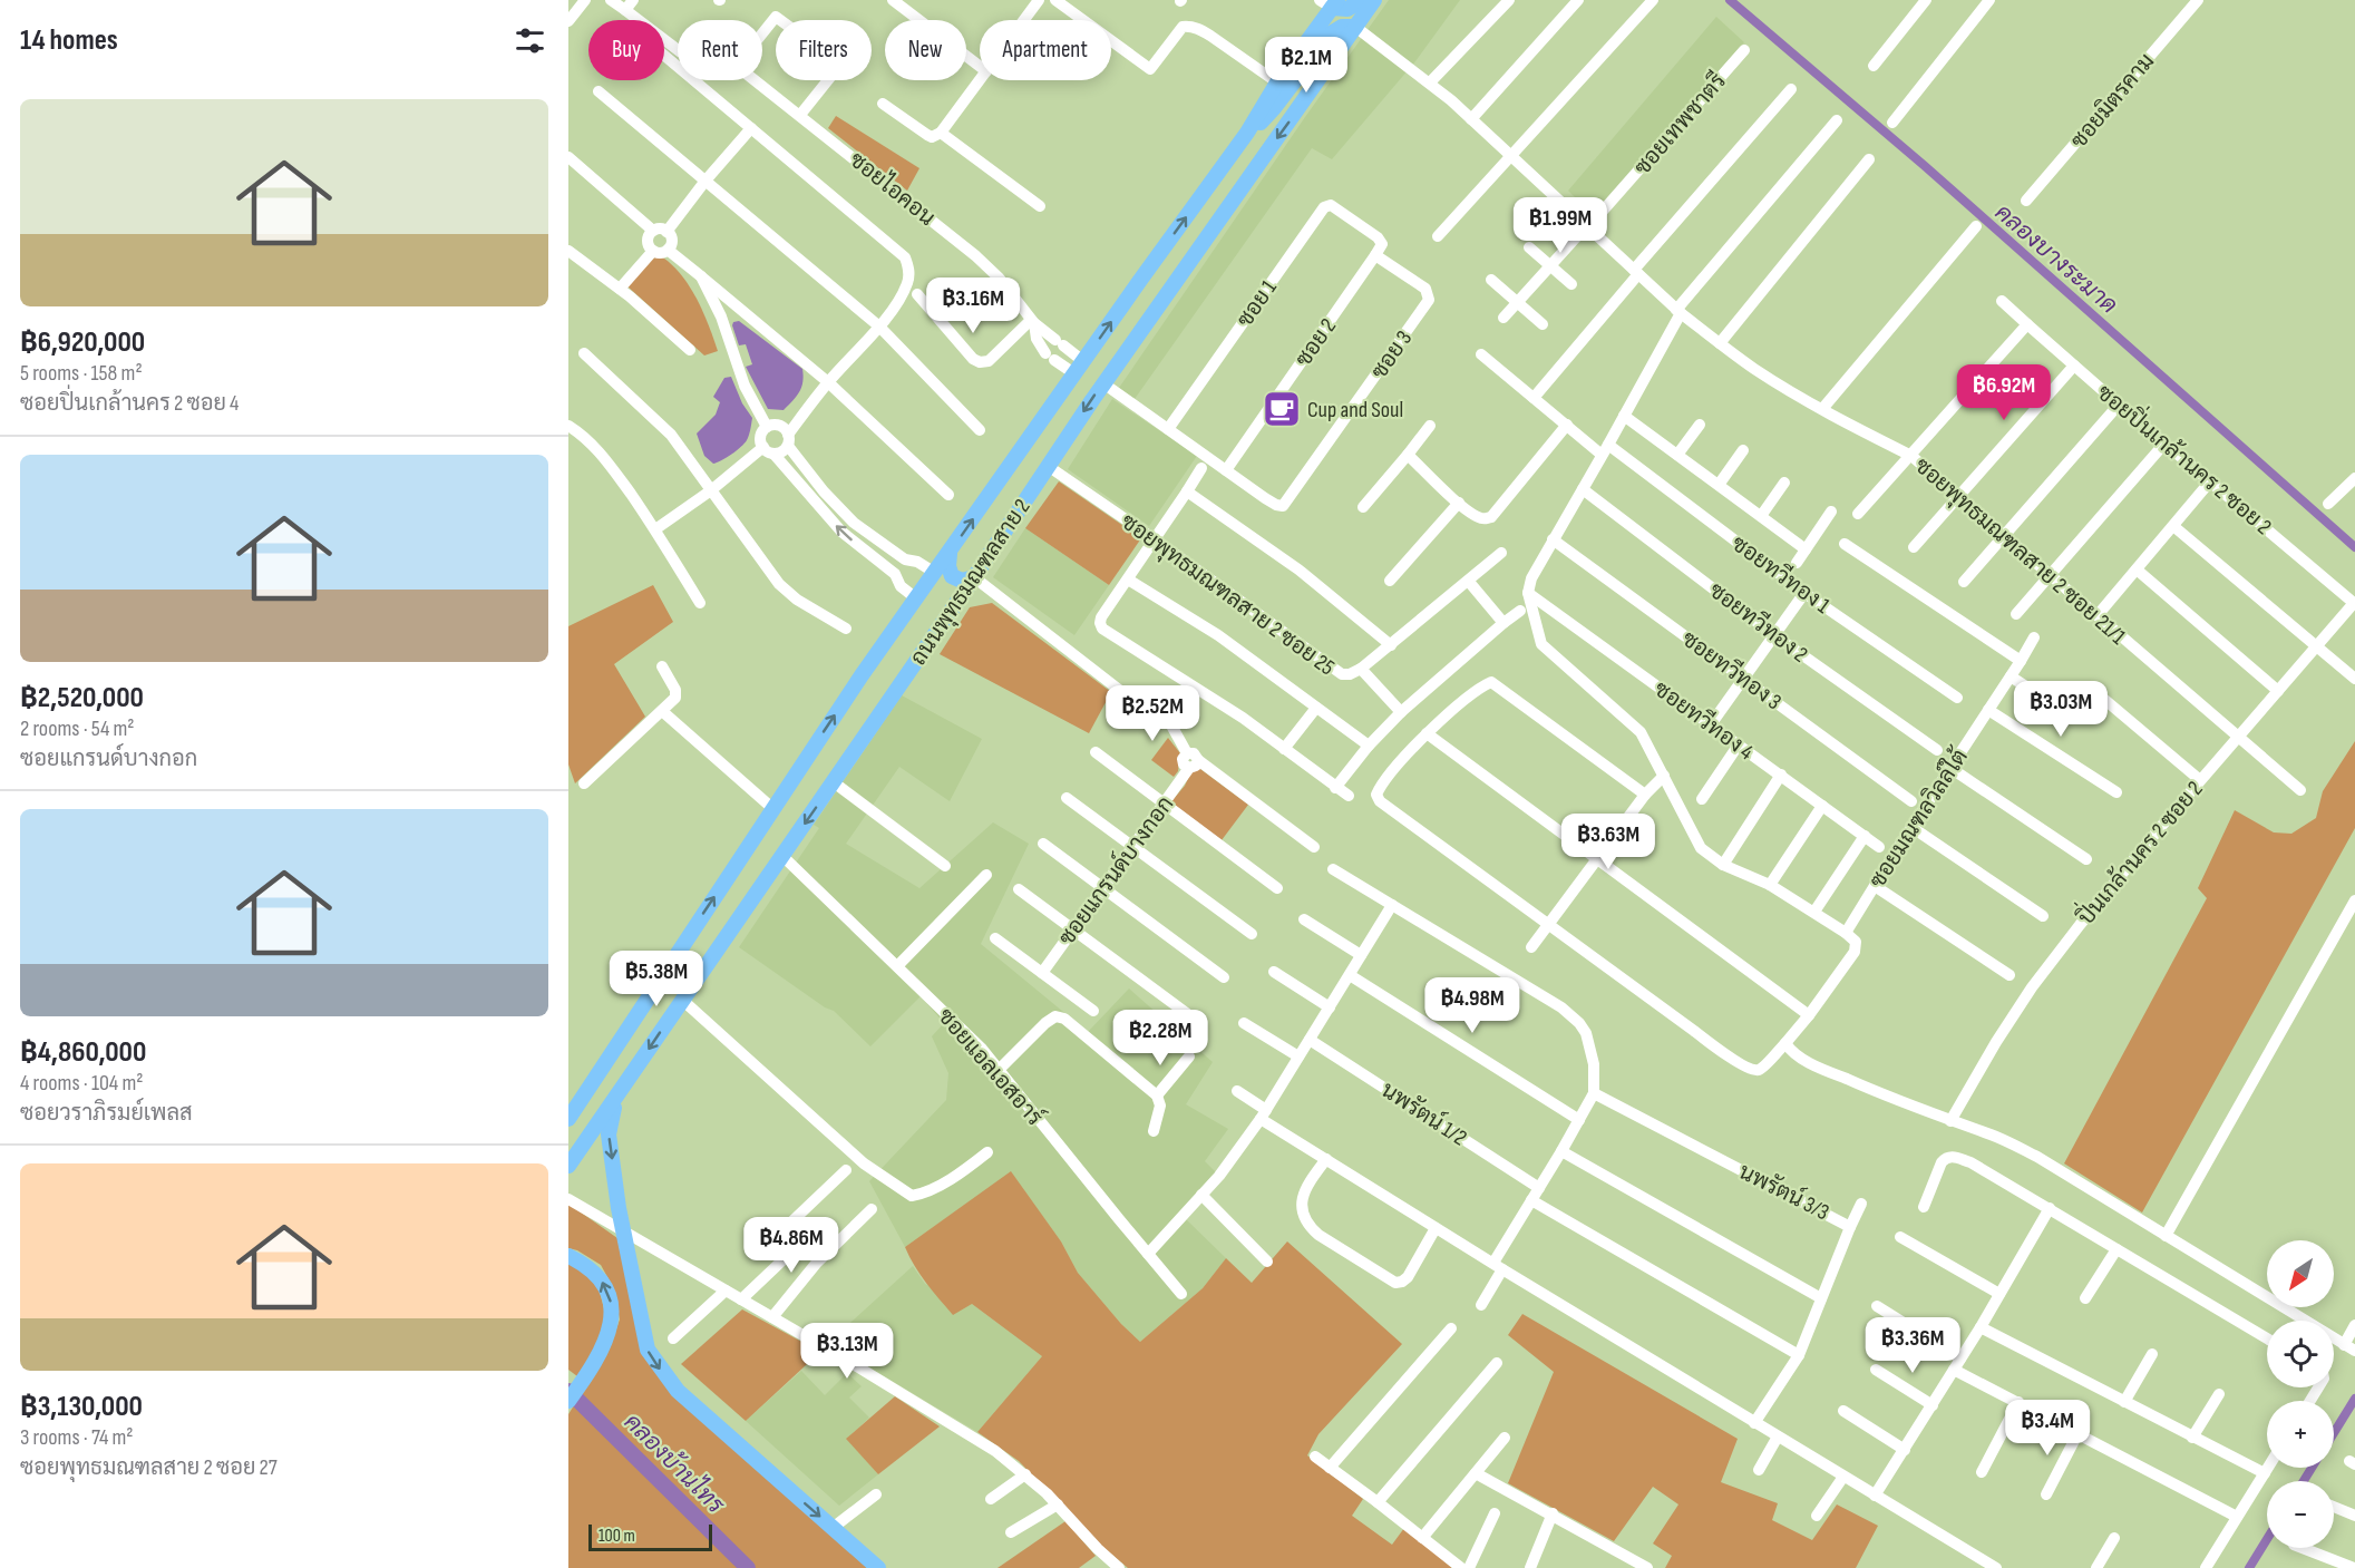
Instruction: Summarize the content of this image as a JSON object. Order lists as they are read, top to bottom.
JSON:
{
  "streets": {
    "main road": ["ถนนพุทธมณฑลสาย 2"],
    "street": [
      "ซอยมิตรคาม",
      "ซอยเทพชาตรี",
      "ซอยไอคอน",
      "ซอย 1",
      "ซอย 2",
      "ซอย 3",
      "ซอยปิ่นเกล้านคร 2 ซอย 2",
      "ซอยพุทธมณฑลสาย 2 ซอย 21/1",
      "ซอยทวีทอง 1",
      "ซอยพุทธมณฑลสาย 2 ซอย 25",
      "ซอยทวีทอง 2",
      "ซอยทวีทอง 3",
      "ซอยทวีทอง 4",
      "ซอยมณฑลวิลล์ใต้",
      "ปิ่นเกล้านคร 2 ซอย 2",
      "ซอยแกรนด์บางกอก",
      "ซอยแอลเอสอาร์",
      "นพรัตน์ 1/2",
      "นพรัตน์ 3/3"
    ]
  },
  "crossings": [
    ["ซอยเทพชาตรี", "ซอยพุทธมณฑลสาย 2 ซอย 21/1"],
    ["ซอยไอคอน", "ถนนพุทธมณฑลสาย 2"],
    ["ซอย 1", "ซอย 2"],
    ["ซอย 1", "ซอย 3"],
    ["ซอย 2", "ซอย 3"],
    ["ซอยปิ่นเกล้านคร 2 ซอย 2", "ปิ่นเกล้านคร 2 ซอย 2"],
    ["ซอยพุทธมณฑลสาย 2 ซอย 21/1", "ถนนพุทธมณฑลสาย 2"],
    ["ซอยพุทธมณฑลสาย 2 ซอย 21/1", "ปิ่นเกล้านคร 2 ซอย 2"],
    ["ถนนพุทธมณฑลสาย 2", "ซอยพุทธมณฑลสาย 2 ซอย 25"],
    ["ถนนพุทธมณฑลสาย 2", "ซอยแอลเอสอาร์"]
  ],
  "water": ["คลองบางระมาด", "คลองบ้านไทร"],
  "places": {
    "cafe": ["Cup and Soul"]
  },
  "scale_bar": "100 m",
  "north": "bottom left",
  "page": {
    "heading": "14 homes",
    "chip": [
      "Buy",
      "Rent",
      "Filters",
      "New",
      "Apartment"
    ],
    "price": [
      "฿2.1M",
      "฿1.99M",
      "฿3.16M",
      "฿6.92M",
      "฿3.03M",
      "฿2.52M",
      "฿3.63M",
      "฿5.38M",
      "฿4.98M",
      "฿2.28M",
      "฿4.86M",
      "฿3.36M",
      "฿3.13M",
      "฿3.4M"
    ],
    "list": [
      {
        "name": "฿6,920,000",
        "note": "5 rooms · 158 m² · ซอยปิ่นเกล้านคร 2 ซอย 4"
      },
      {
        "name": "฿2,520,000",
        "note": "2 rooms · 54 m² · ซอยแกรนด์บางกอก"
      },
      {
        "name": "฿4,860,000",
        "note": "4 rooms · 104 m² · ซอยวราภิรมย์เพลส"
      },
      {
        "name": "฿3,130,000",
        "note": "3 rooms · 74 m² · ซอยพุทธมณฑลสาย 2 ซอย 27"
      }
    ],
    "map_buttons": ["+", "−"],
    "scale": "100 m"
  }
}
